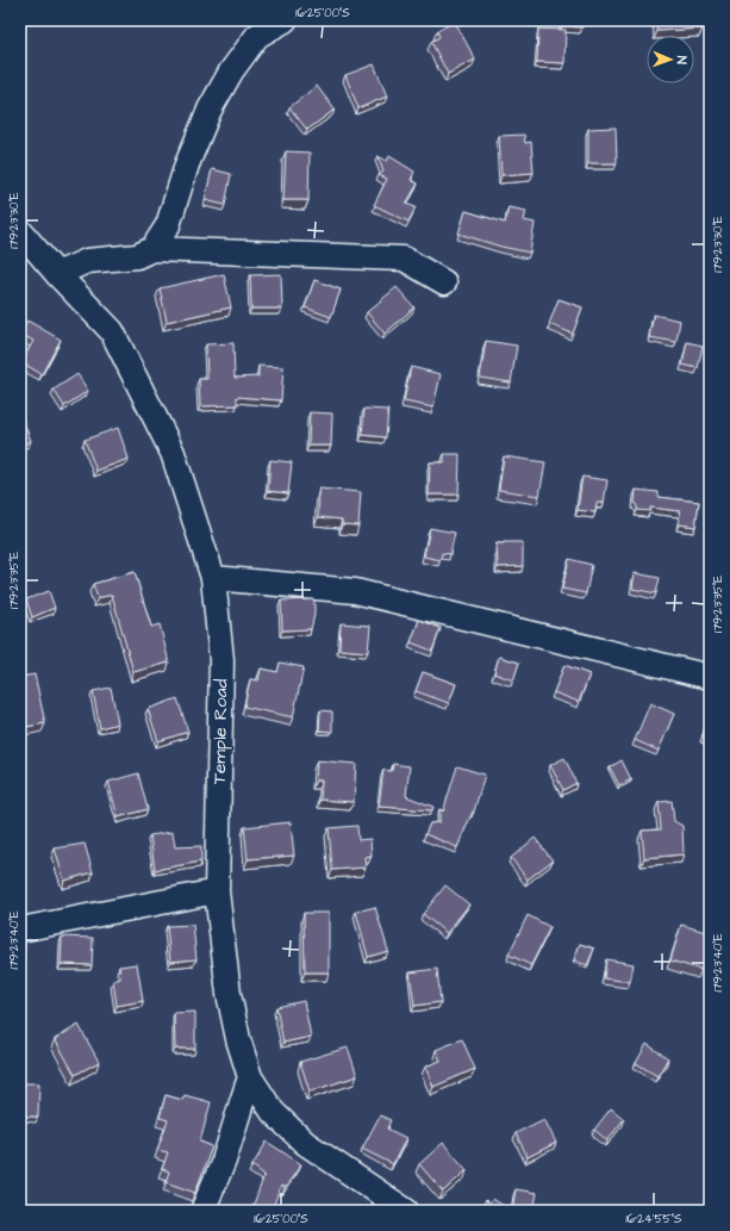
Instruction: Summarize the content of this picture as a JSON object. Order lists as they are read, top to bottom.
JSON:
{
  "streets": {
    "street": ["Temple Road"]
  },
  "north": "right",
  "coordinates": [
    "16°25'00\"S",
    "179°23'30\"E",
    "179°23'35\"E",
    "179°23'40\"E",
    "16°24'55\"S"
  ]
}
